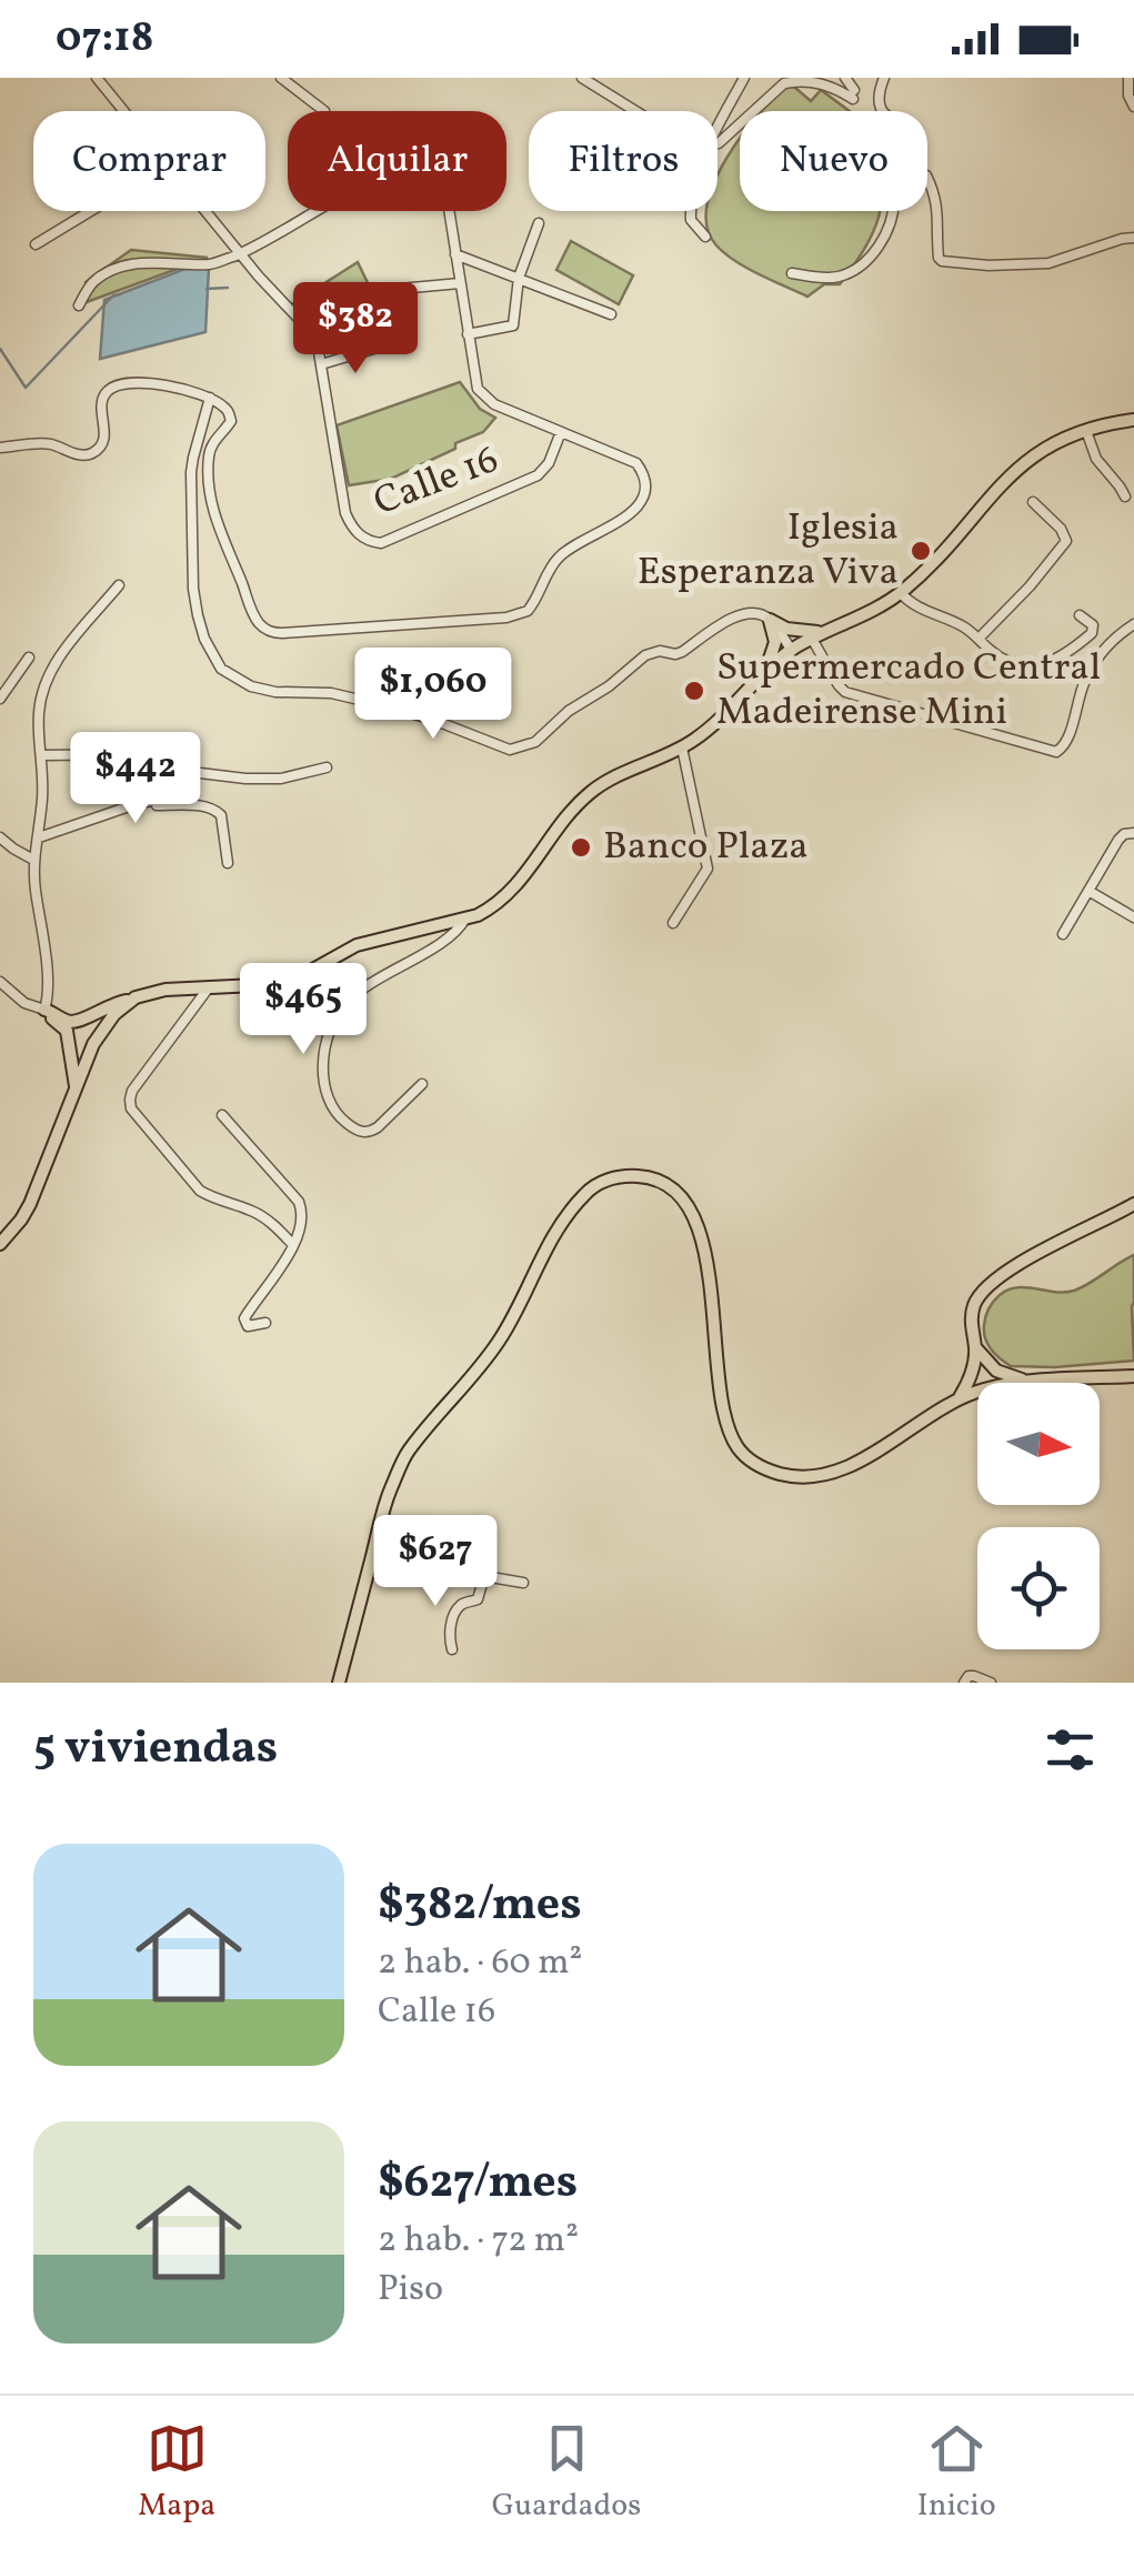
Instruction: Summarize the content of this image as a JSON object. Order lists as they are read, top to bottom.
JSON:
{
  "streets": {
    "street": ["Calle 16"]
  },
  "places": ["Iglesia Esperanza Viva", "Supermercado Central Madeirense Mini", "Banco Plaza"],
  "north": "right",
  "page": {
    "status": "07:18",
    "chip": [
      "Comprar",
      "Alquilar",
      "Filtros",
      "Nuevo"
    ],
    "price": [
      "$382",
      "$1,060",
      "$442",
      "$465",
      "$627"
    ],
    "heading": "5 viviendas",
    "list": [
      {
        "name": "$382/mes",
        "note": "2 hab. · 60 m² · Calle 16"
      },
      {
        "name": "$627/mes",
        "note": "2 hab. · 72 m² · Piso"
      }
    ],
    "tabs": ["Mapa", "Guardados", "Inicio"]
  }
}
